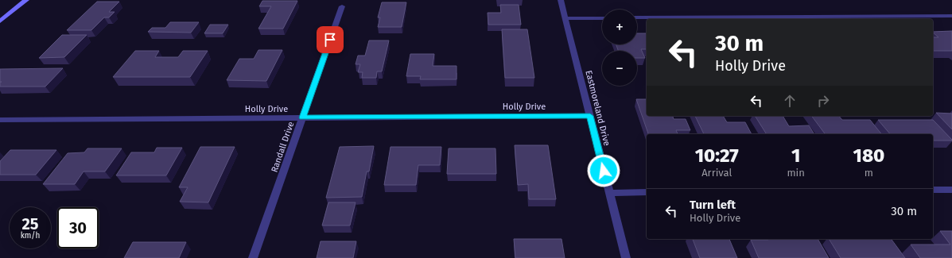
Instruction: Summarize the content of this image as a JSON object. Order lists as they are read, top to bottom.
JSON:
{
  "streets": {
    "street": ["Holly Drive", "Eastmoreland Drive", "Randall Drive"]
  },
  "crossings": [
    ["Holly Drive", "Eastmoreland Drive"],
    ["Holly Drive", "Randall Drive"]
  ],
  "page": {
    "map_buttons": ["+", "−"],
    "turn": ["30 m", "Holly Drive"],
    "eta": [
      "10:27",
      "Arrival",
      "1",
      "min",
      "180",
      "m"
    ],
    "list": [
      {
        "name": "Turn left",
        "note": "Holly Drive",
        "value": "30 m"
      }
    ],
    "speed": "25 km/h",
    "limit": "30"
  }
}
